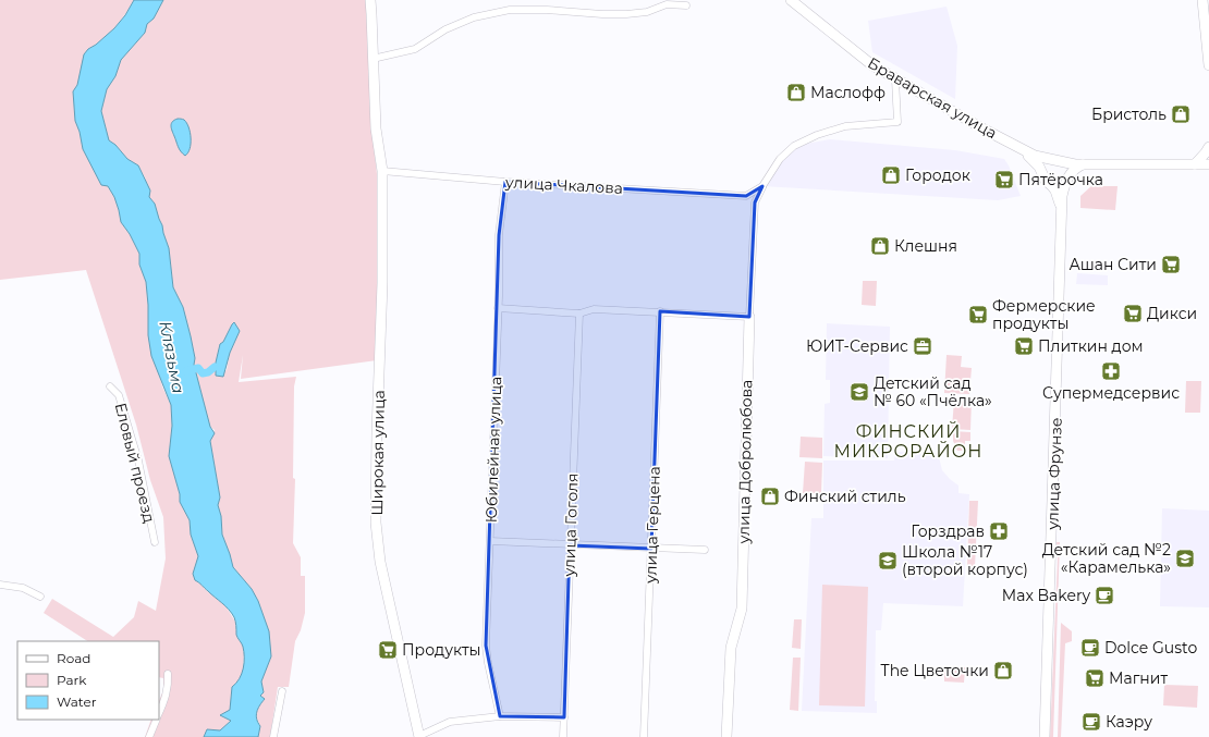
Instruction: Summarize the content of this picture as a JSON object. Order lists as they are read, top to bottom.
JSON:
{
  "streets": {
    "street": [
      "Браварская улица",
      "улица Чкалова",
      "Юбилейная улица",
      "Широкая улица",
      "улица Добролюбова",
      "Еловый проезд",
      "улица Фрунзе",
      "улица Гоголя",
      "улица Герцена"
    ]
  },
  "crossings": [
    ["Браварская улица", "улица Добролюбова"],
    ["улица Чкалова", "Юбилейная улица"],
    ["улица Чкалова", "Широкая улица"],
    ["улица Чкалова", "улица Добролюбова"]
  ],
  "districts": ["ФИНСКИЙ МИКРОРАЙОН"],
  "water": ["Клязьма"],
  "places": {
    "shop": [
      "Маслофф",
      "Бристоль",
      "Городок",
      "Клешня",
      "Финский стиль",
      "The Цветочки"
    ],
    "supermarket": [
      "Пятёрочка",
      "Ашан Сити",
      "Дикси",
      "Фермерские продукты",
      "Плиткин дом",
      "Продукты",
      "Магнит"
    ],
    "office": ["ЮИТ-Сервис"],
    "pharmacy": ["Супермедсервис", "Горздрав"],
    "school or university": ["Детский сад № 60 «Пчёлка»", "Детский сад №2 «Карамелька»", "Школа №17 (второй корпус)"],
    "cafe": ["Max Bakery", "Dolce Gusto", "Каэру"]
  },
  "legend": ["Road", "Park", "Water"]
}
